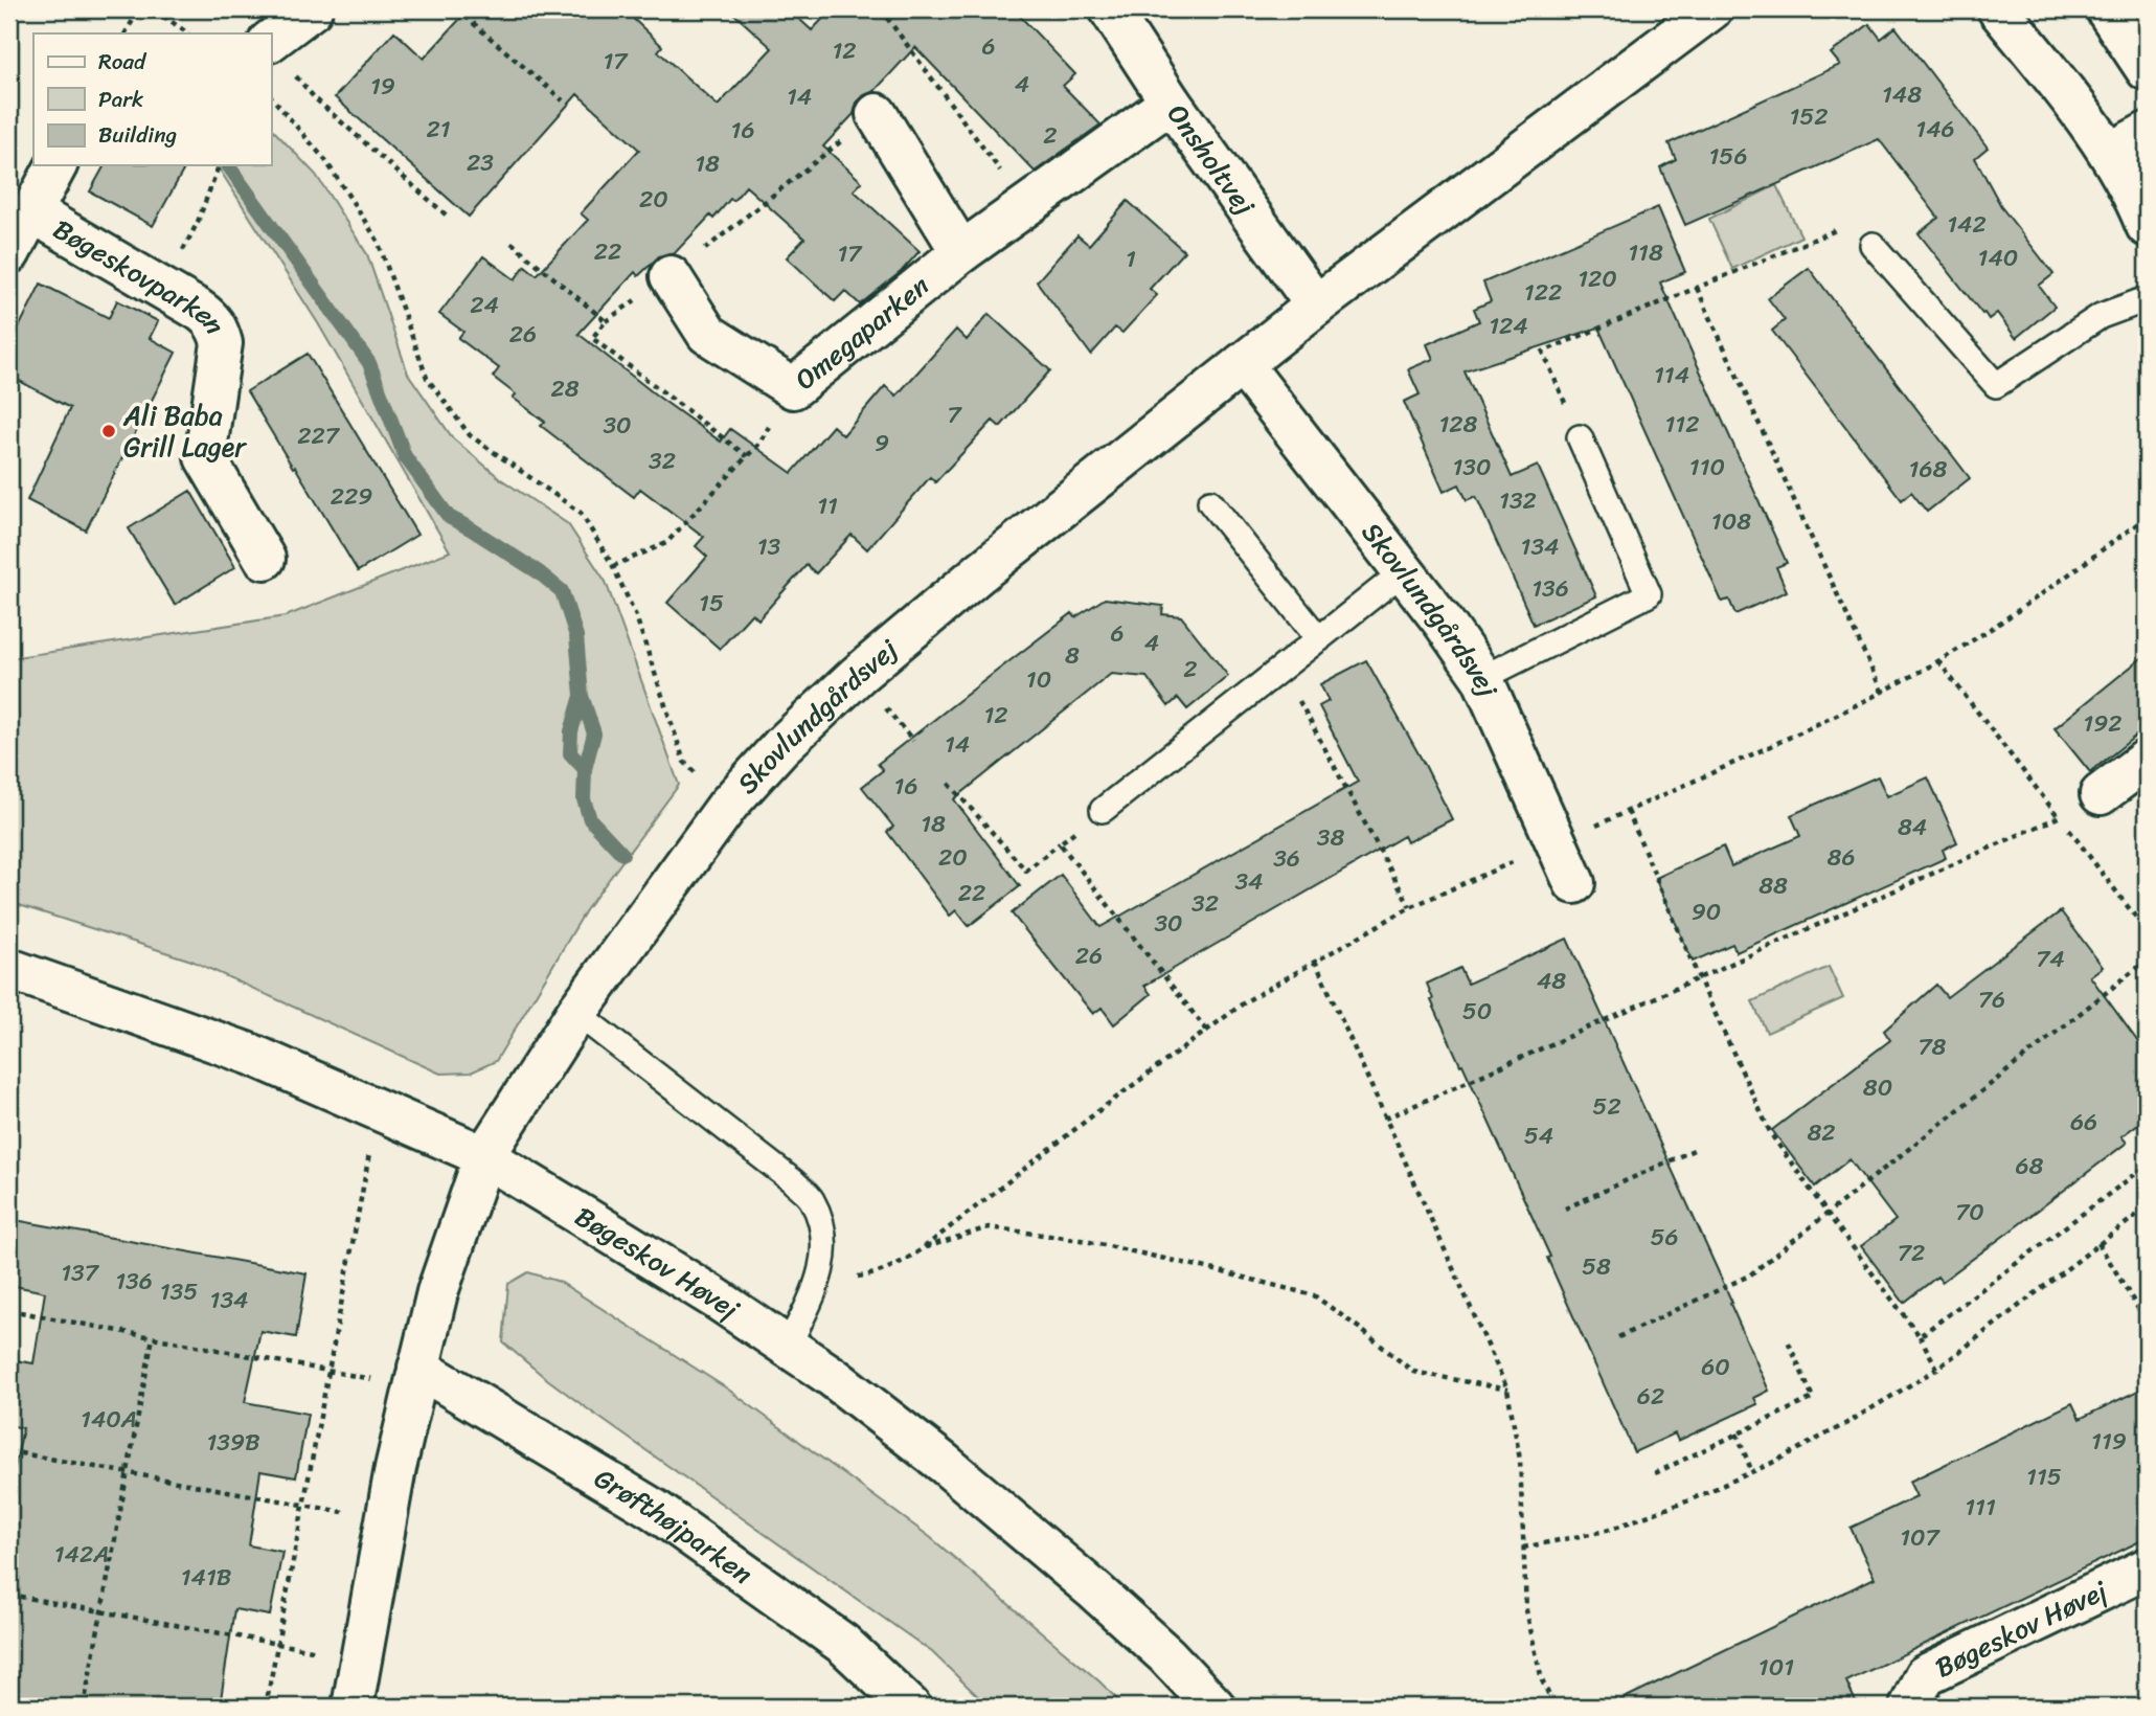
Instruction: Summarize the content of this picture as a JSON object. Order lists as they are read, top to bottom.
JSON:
{
  "streets": {
    "street": [
      "Onsholtvej",
      "Bøgeskovparken",
      "Omegaparken",
      "Skovlundgårdsvej",
      "Bøgeskov Høvej",
      "Grøfthøjparken"
    ]
  },
  "crossings": [
    ["Onsholtvej", "Omegaparken"],
    ["Onsholtvej", "Skovlundgårdsvej"],
    ["Skovlundgårdsvej", "Bøgeskov Høvej"]
  ],
  "places": ["Ali Baba Grill Lager"],
  "house_numbers": [
    "6",
    "12",
    "17",
    "4",
    "19",
    "148",
    "14",
    "152",
    "21",
    "146",
    "16",
    "2",
    "156",
    "23",
    "18",
    "20",
    "142",
    "22",
    "118",
    "17",
    "140",
    "1",
    "120",
    "122",
    "24",
    "124",
    "26",
    "114",
    "28",
    "7",
    "128",
    "112",
    "30",
    "227",
    "9",
    "32",
    "130",
    "110",
    "168",
    "229",
    "132",
    "11",
    "108",
    "13",
    "134",
    "136",
    "15",
    "6",
    "4",
    "8",
    "2",
    "10",
    "12",
    "192",
    "14",
    "16",
    "18",
    "84",
    "38",
    "20",
    "86",
    "36",
    "34",
    "88",
    "22",
    "32",
    "90",
    "30",
    "26",
    "74",
    "48",
    "76",
    "50",
    "78",
    "80",
    "52",
    "66",
    "82",
    "54",
    "68",
    "70",
    "56",
    "72",
    "58",
    "137",
    "136",
    "135",
    "134",
    "60",
    "62",
    "140A",
    "119",
    "139B",
    "115",
    "111",
    "107",
    "142A",
    "141B",
    "101"
  ],
  "legend": ["Road", "Park", "Building"]
}
